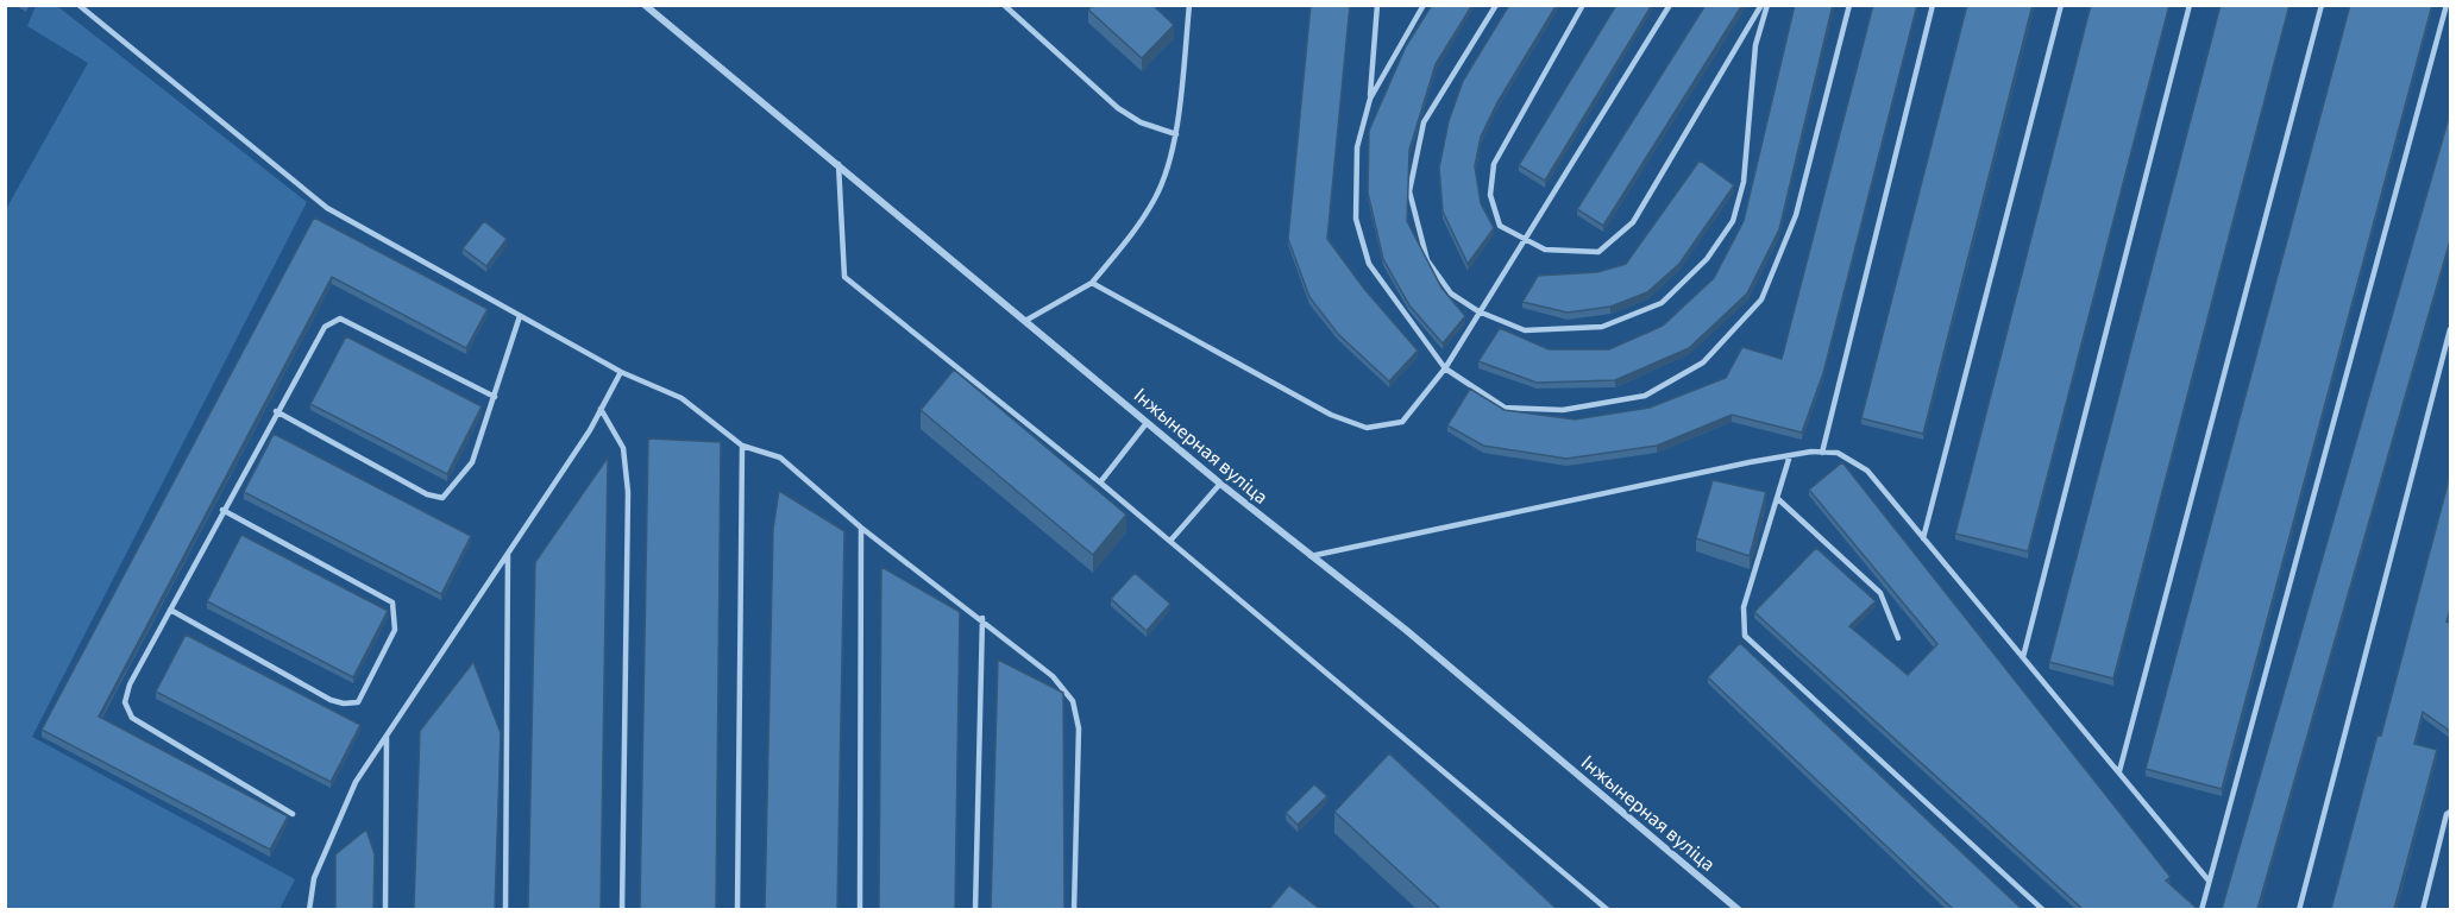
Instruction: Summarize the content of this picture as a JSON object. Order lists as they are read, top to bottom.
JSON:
{
  "streets": {
    "street": ["Інжынерная вуліца"]
  }
}
